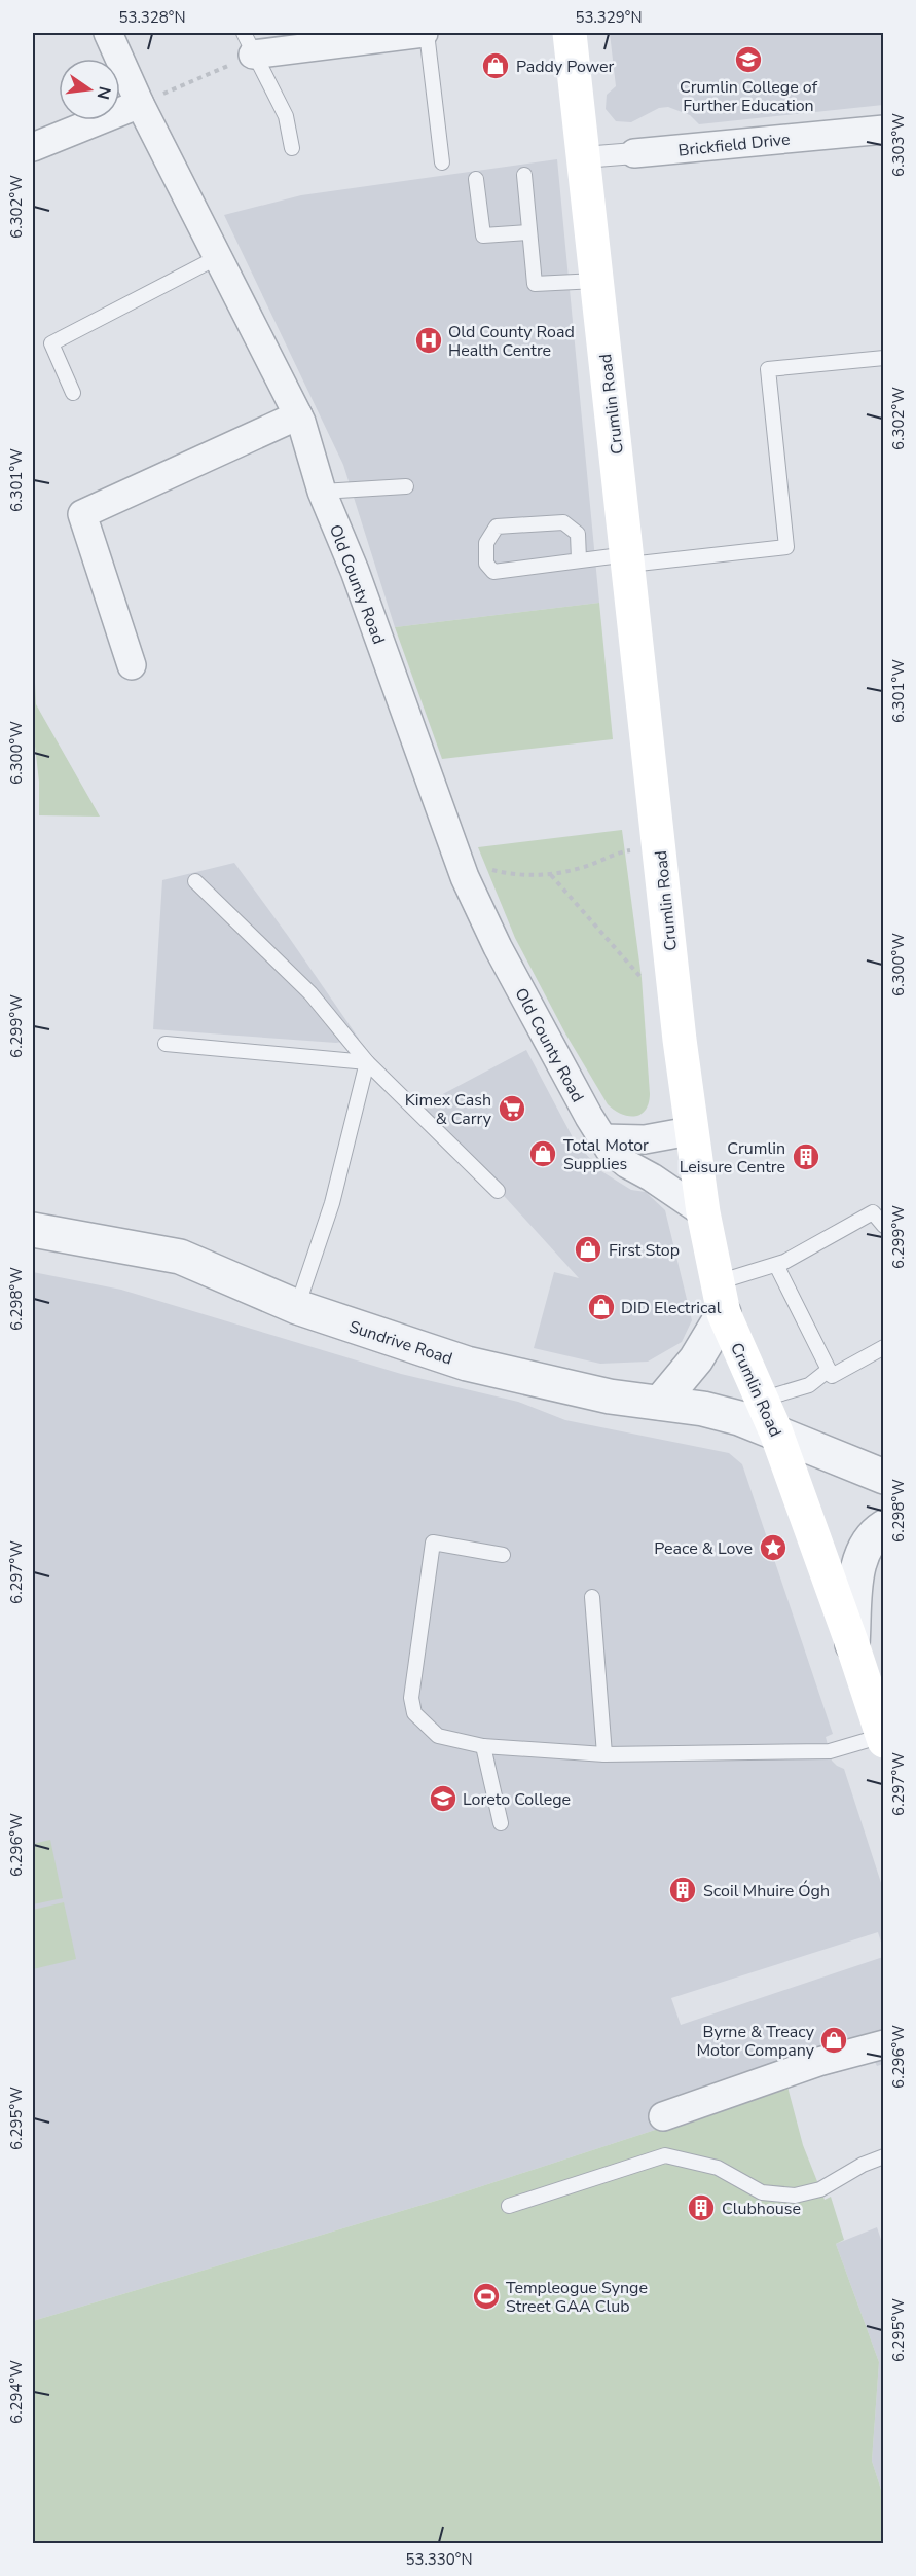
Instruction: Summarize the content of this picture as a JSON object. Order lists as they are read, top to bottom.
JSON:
{
  "streets": {
    "main road": ["Crumlin Road"],
    "street": ["Brickfield Drive", "Old County Road", "Sundrive Road"]
  },
  "crossings": [
    ["Brickfield Drive", "Crumlin Road"],
    ["Crumlin Road", "Old County Road"],
    ["Crumlin Road", "Sundrive Road"]
  ],
  "places": {
    "school or university": ["Crumlin College of Further Education", "Loreto College"],
    "shop": [
      "Paddy Power",
      "Total Motor Supplies",
      "First Stop",
      "DID Electrical",
      "Byrne & Treacy Motor Company"
    ],
    "hospital": ["Old County Road Health Centre"],
    "supermarket": ["Kimex Cash & Carry"],
    "building": ["Crumlin Leisure Centre", "Scoil Mhuire Ógh", "Clubhouse"],
    "place": ["Peace & Love"],
    "sports": ["Templeogue Synge Street GAA Club"]
  },
  "north": "right",
  "coordinates": [
    "53.328°N",
    "53.329°N",
    "6.303°W",
    "6.302°W",
    "6.301°W",
    "6.300°W",
    "6.299°W",
    "6.298°W",
    "6.297°W",
    "6.296°W",
    "6.295°W",
    "6.294°W",
    "53.330°N"
  ]
}
